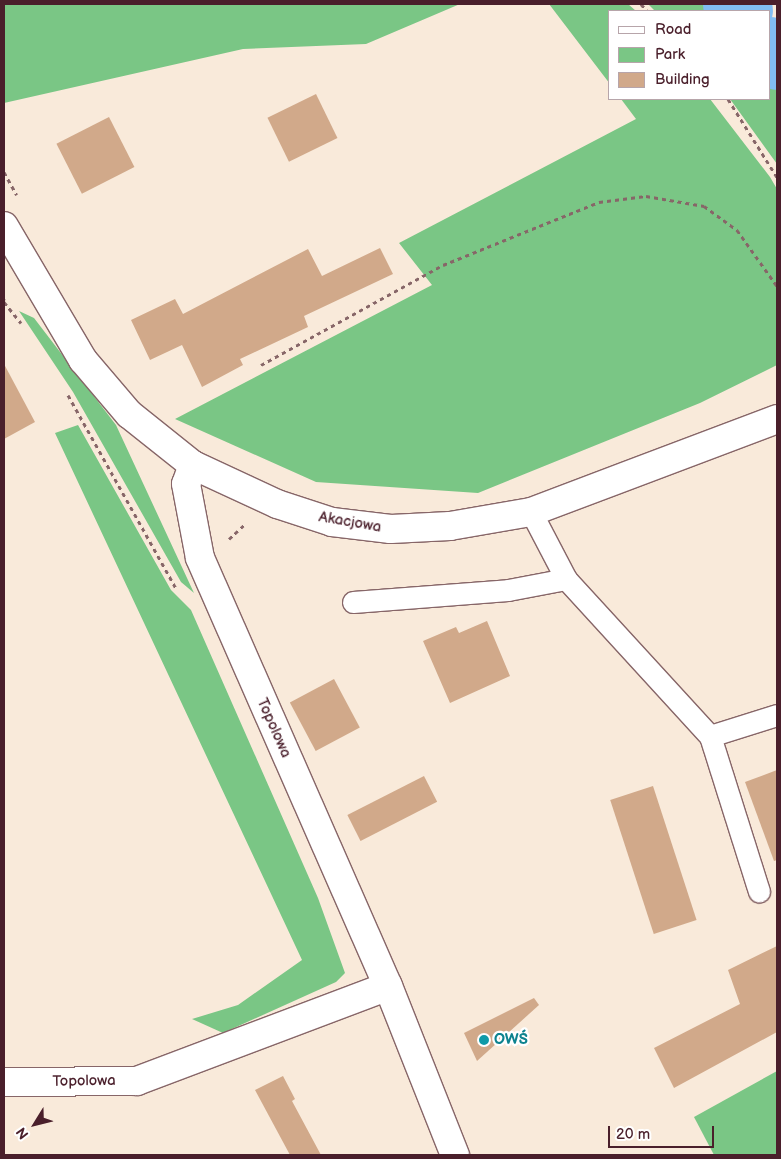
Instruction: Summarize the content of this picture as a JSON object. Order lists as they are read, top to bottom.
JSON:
{
  "streets": {
    "street": ["Akacjowa", "Topolowa"]
  },
  "crossings": [
    ["Akacjowa", "Topolowa"]
  ],
  "places": ["OWŚ"],
  "legend": ["Road", "Park", "Building"],
  "scale_bar": "20 m",
  "north": "bottom left"
}
